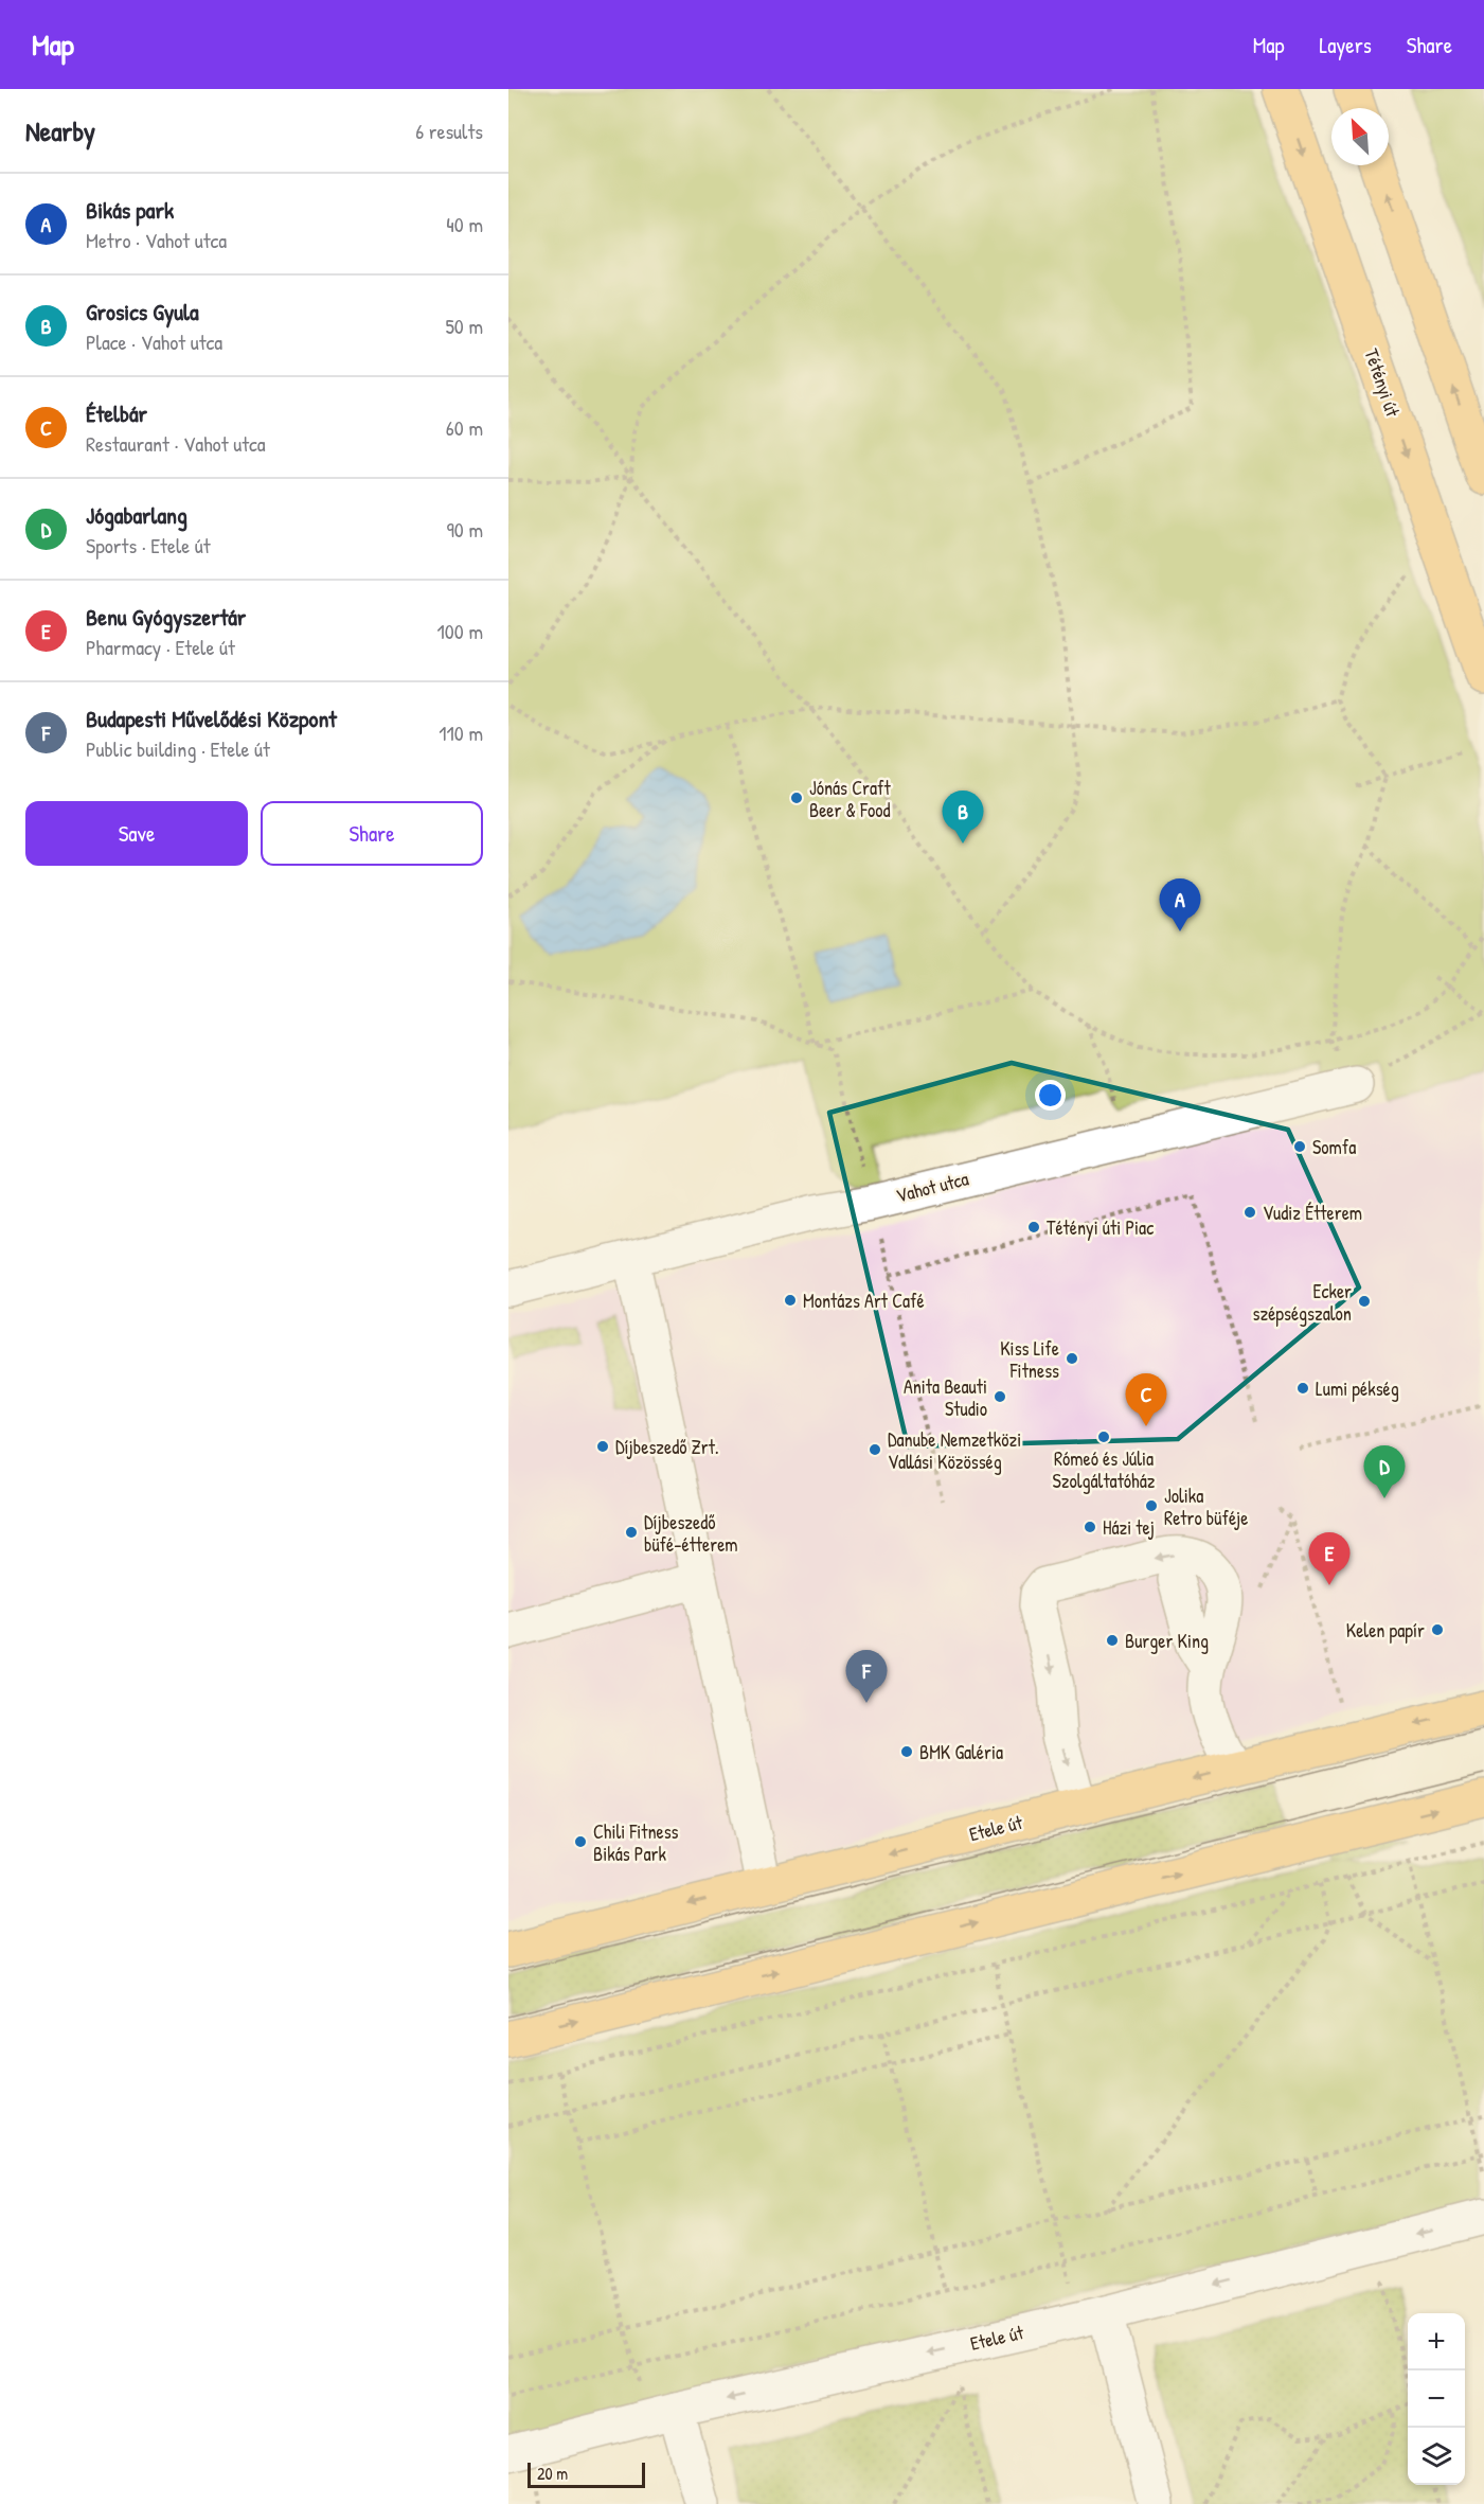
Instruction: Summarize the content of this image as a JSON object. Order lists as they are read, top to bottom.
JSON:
{
  "streets": {
    "main road": ["Tétényi út", "Etele út"],
    "street": ["Vahot utca"]
  },
  "places": [
    "Jónás Craft Beer & Food",
    "Somfa",
    "Vudiz Étterem",
    "Tétényi úti Piac",
    "Montázs Art Café",
    "Ecker szépségszalon",
    "Kiss Life Fitness",
    "Lumi pékség",
    "Anita Beauti Studio",
    "Rómeó és Júlia Szolgáltatóház",
    "Díjbeszedő Zrt.",
    "Danube Nemzetközi Vallási Közösség",
    "Jolika Retro büféje",
    "Házi tej",
    "Díjbeszedő büfé-étterem",
    "Kelen papír",
    "Burger King",
    "BMK Galéria",
    "Chili Fitness Bikás Park"
  ],
  "scale_bar": "20 m",
  "north": "top left",
  "page": {
    "header": "Map",
    "nav": ["Map", "Layers", "Share"],
    "heading": ["Nearby", "6 results"],
    "list": [
      {
        "mark": "A",
        "name": "Bikás park",
        "note": "Metro · Vahot utca",
        "value": "40 m"
      },
      {
        "mark": "B",
        "name": "Grosics Gyula",
        "note": "Place · Vahot utca",
        "value": "50 m"
      },
      {
        "mark": "C",
        "name": "Ételbár",
        "note": "Restaurant · Vahot utca",
        "value": "60 m"
      },
      {
        "mark": "D",
        "name": "Jógabarlang",
        "note": "Sports · Etele út",
        "value": "90 m"
      },
      {
        "mark": "E",
        "name": "Benu Gyógyszertár",
        "note": "Pharmacy · Etele út",
        "value": "100 m"
      },
      {
        "mark": "F",
        "name": "Budapesti Művelődési Központ",
        "note": "Public building · Etele út",
        "value": "110 m"
      }
    ],
    "buttons": ["Save", "Share"],
    "pins": [
      "B",
      "A",
      "C",
      "D",
      "E",
      "F"
    ],
    "map_buttons": ["+", "−"],
    "scale": "20 m"
  }
}
